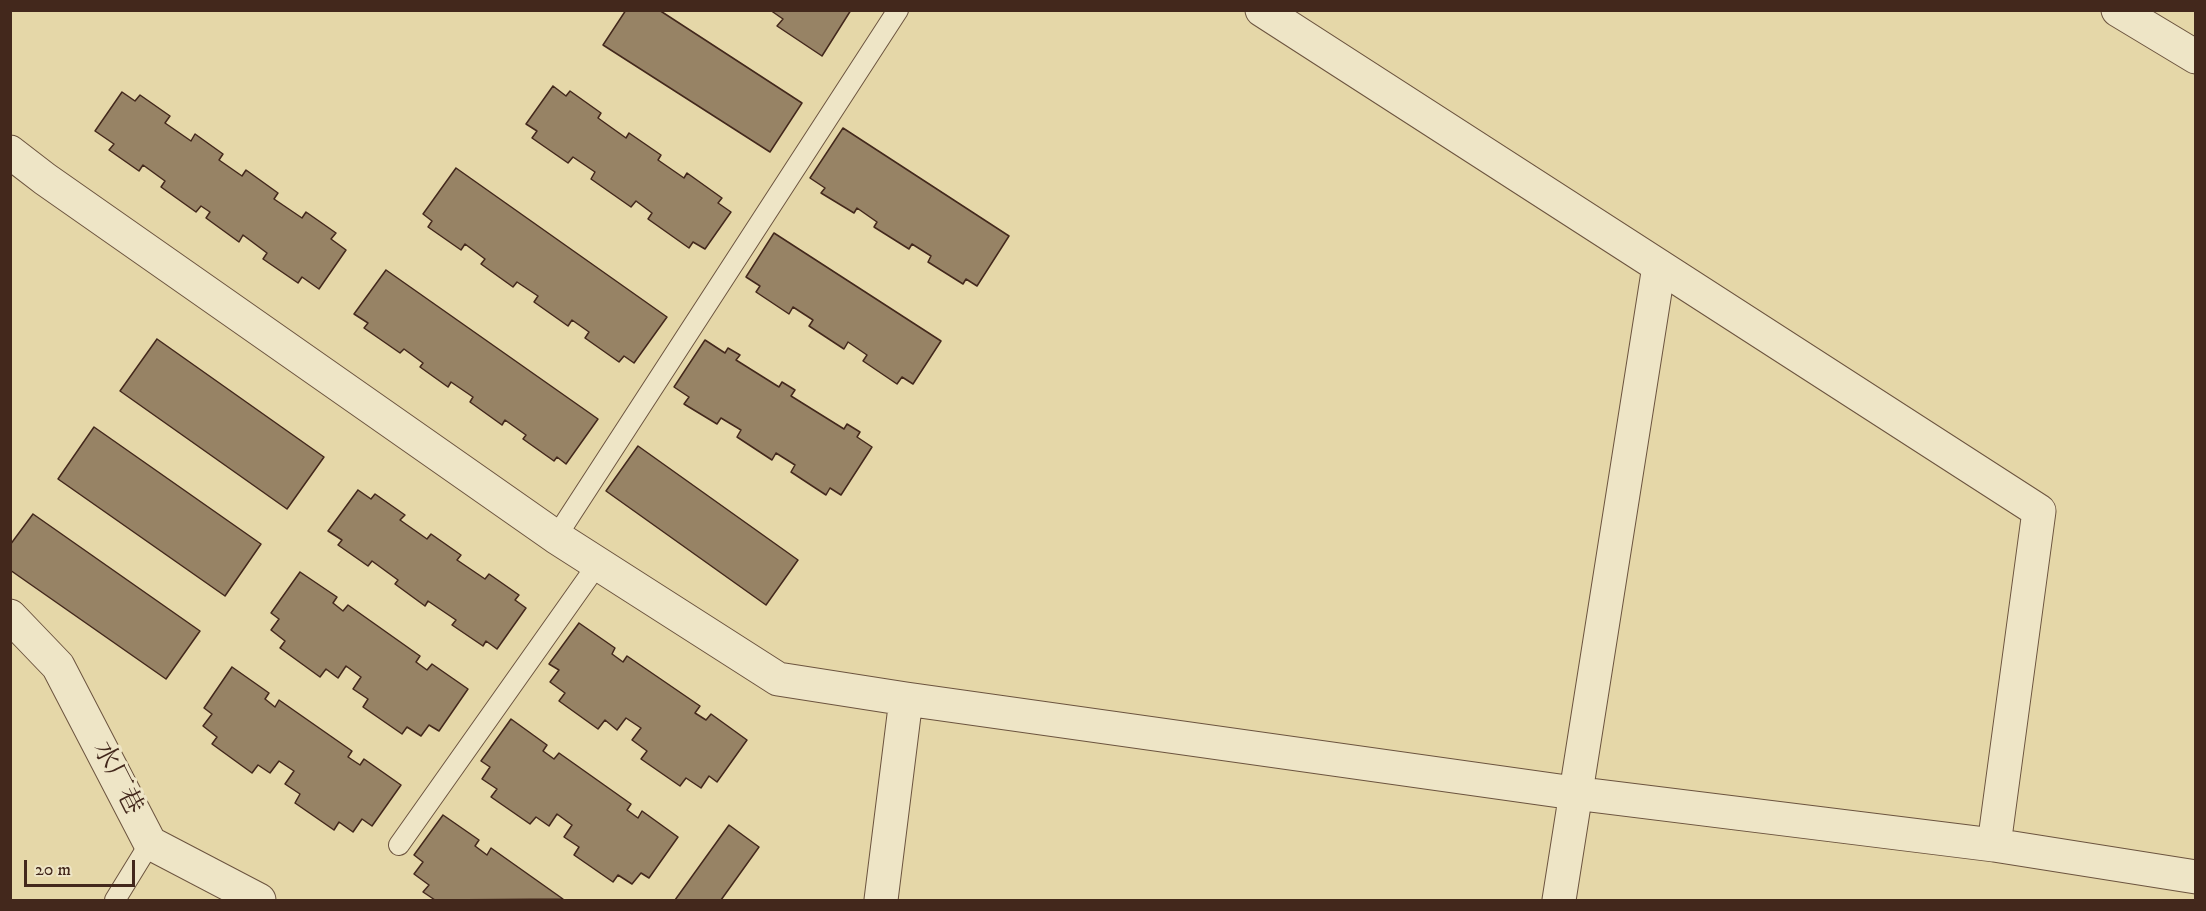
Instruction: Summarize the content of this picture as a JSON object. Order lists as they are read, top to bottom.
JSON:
{
  "streets": {
    "street": ["水厂巷"]
  },
  "scale_bar": "20 m"
}
